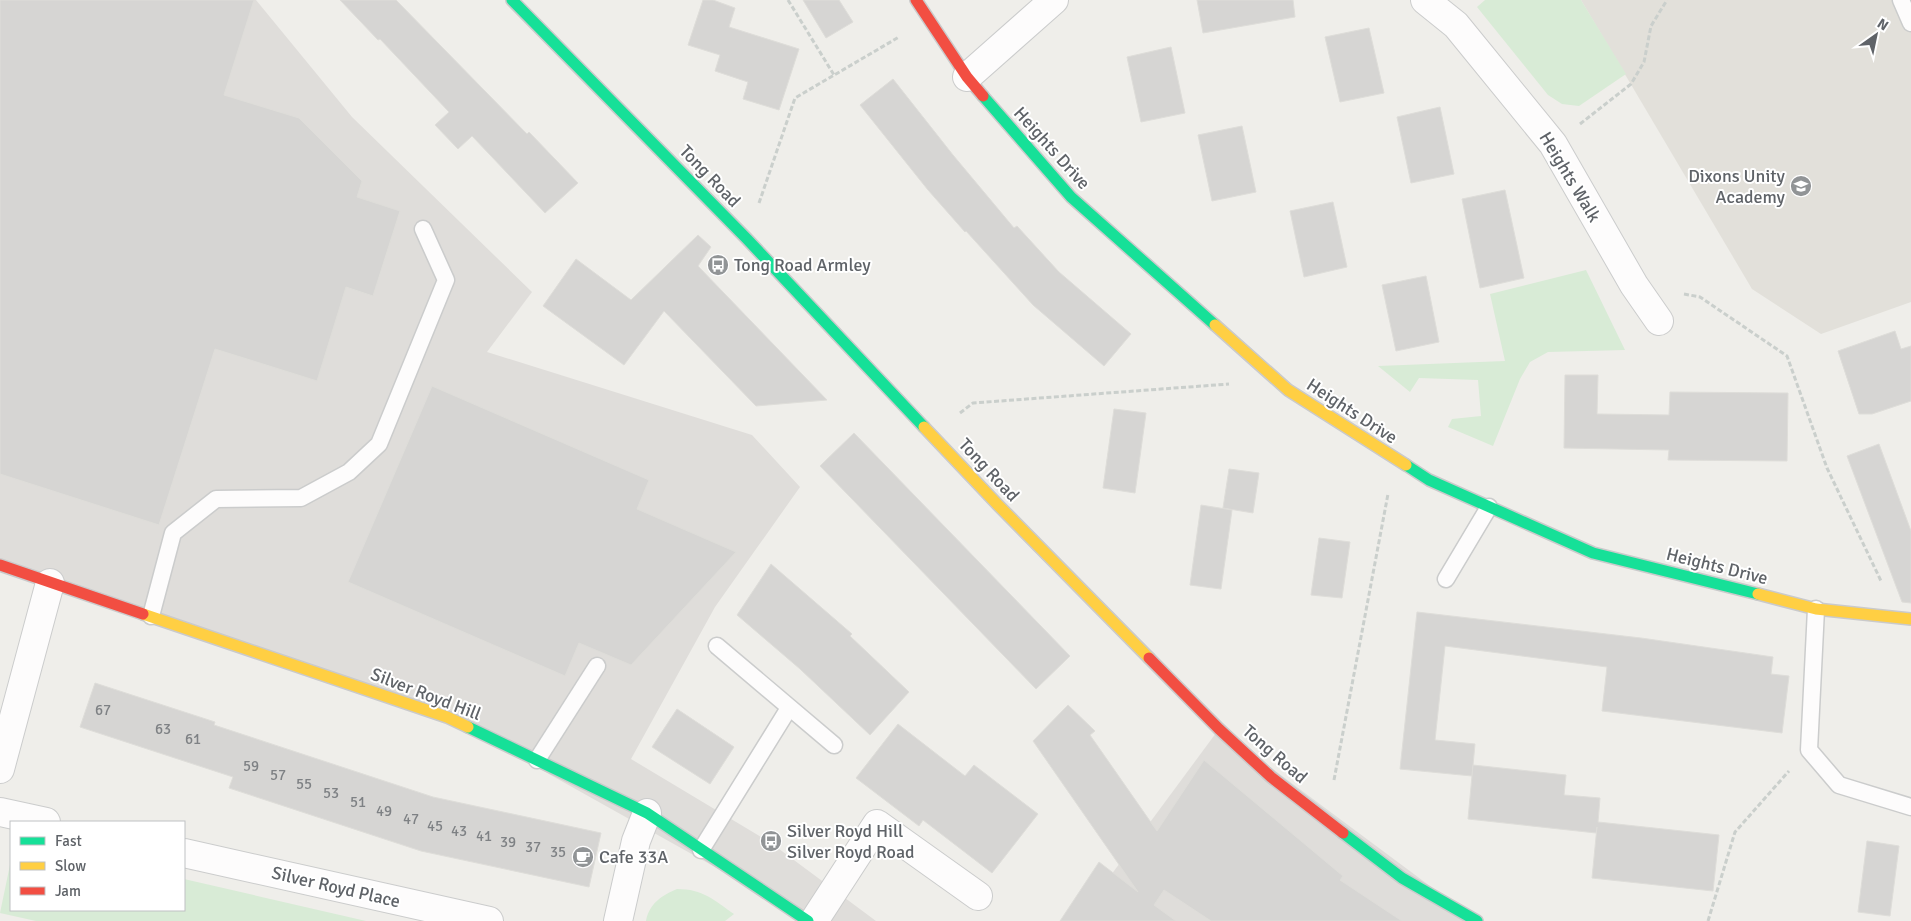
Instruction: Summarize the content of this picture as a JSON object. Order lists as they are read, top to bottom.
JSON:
{
  "streets": {
    "street": [
      "Heights Drive",
      "Tong Road",
      "Heights Walk",
      "Silver Royd Hill",
      "Silver Royd Place"
    ]
  },
  "places": {
    "school or university": ["Dixons Unity Academy"],
    "bus stop": ["Tong Road Armley", "Silver Royd Hill Silver Royd Road"],
    "cafe": ["Cafe 33A"]
  },
  "house_numbers": [
    "67",
    "63",
    "61",
    "59",
    "57",
    "55",
    "53",
    "51",
    "49",
    "47",
    "45",
    "43",
    "41",
    "39",
    "37",
    "35"
  ],
  "legend": ["Fast", "Slow", "Jam"],
  "north": "top right"
}
